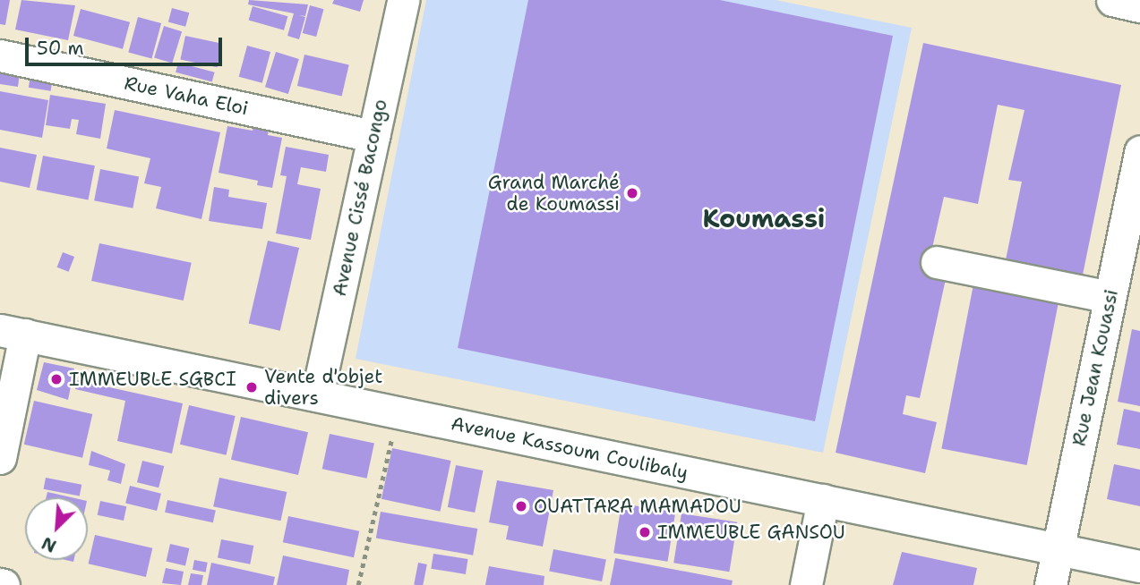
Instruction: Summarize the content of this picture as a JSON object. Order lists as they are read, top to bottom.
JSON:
{
  "streets": {
    "street": [
      "Rue Vaha Eloi",
      "Avenue Cissé Bacongo",
      "Rue Jean Kouassi",
      "Avenue Kassoum Coulibaly"
    ]
  },
  "crossings": [
    ["Rue Vaha Eloi", "Avenue Cissé Bacongo"],
    ["Avenue Cissé Bacongo", "Avenue Kassoum Coulibaly"],
    ["Rue Jean Kouassi", "Avenue Kassoum Coulibaly"]
  ],
  "districts": ["Koumassi"],
  "places": [
    "Grand Marché de Koumassi",
    "IMMEUBLE SGBCI",
    "Vente d'objet divers",
    "OUATTARA MAMADOU",
    "IMMEUBLE GANSOU"
  ],
  "scale_bar": "50 m",
  "north": "bottom left"
}
